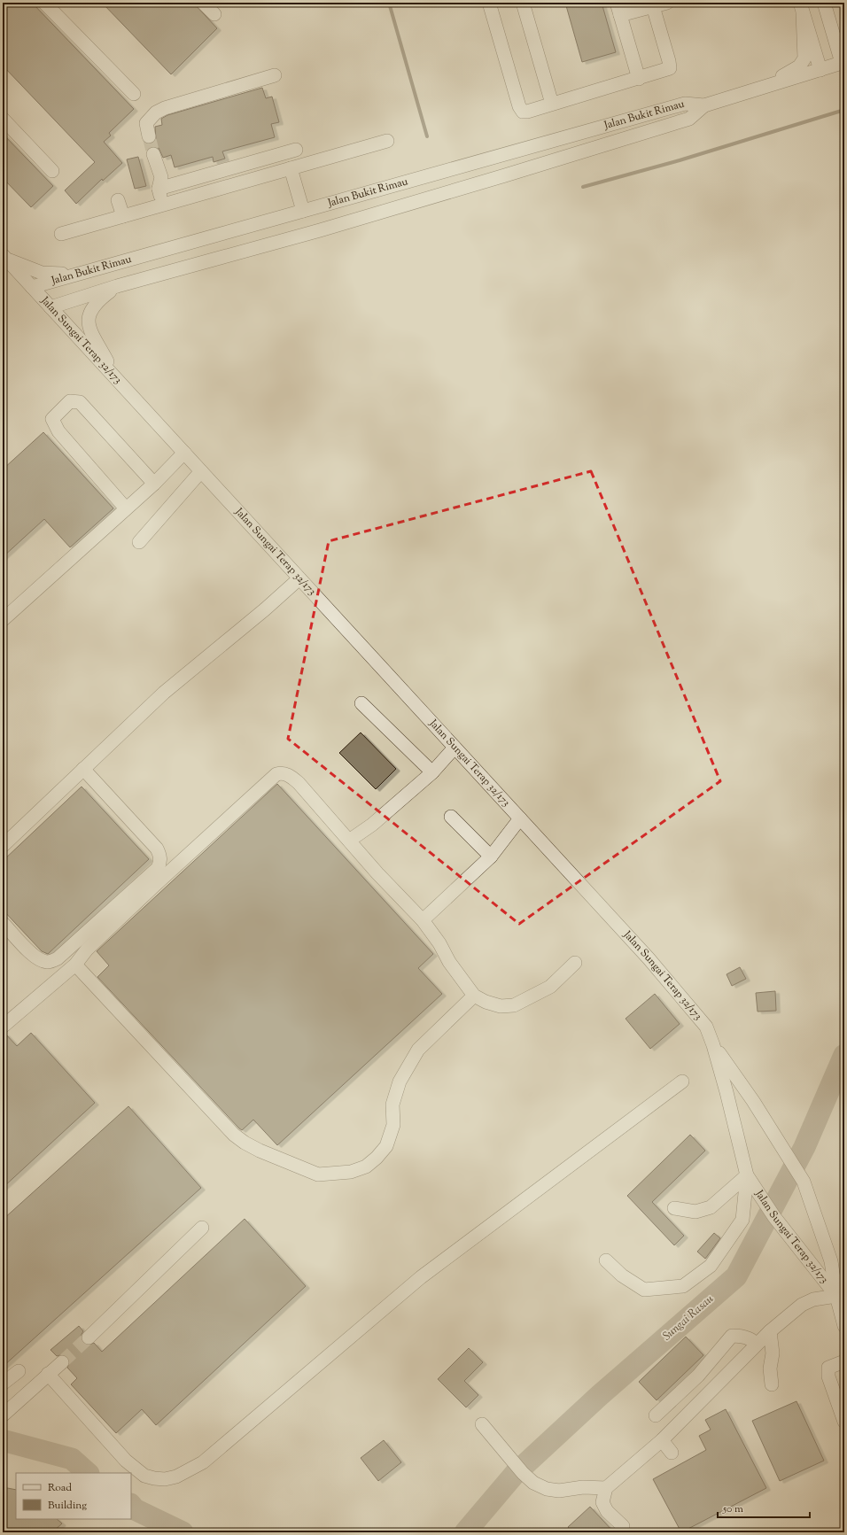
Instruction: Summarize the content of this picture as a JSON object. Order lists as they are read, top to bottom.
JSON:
{
  "streets": {
    "street": ["Jalan Bukit Rimau", "Jalan Sungai Terap 32/173"]
  },
  "crossings": [
    ["Jalan Bukit Rimau", "Jalan Sungai Terap 32/173"]
  ],
  "water": ["Sungai Rasau"],
  "legend": ["Road", "Building"],
  "scale_bar": "50 m"
}
